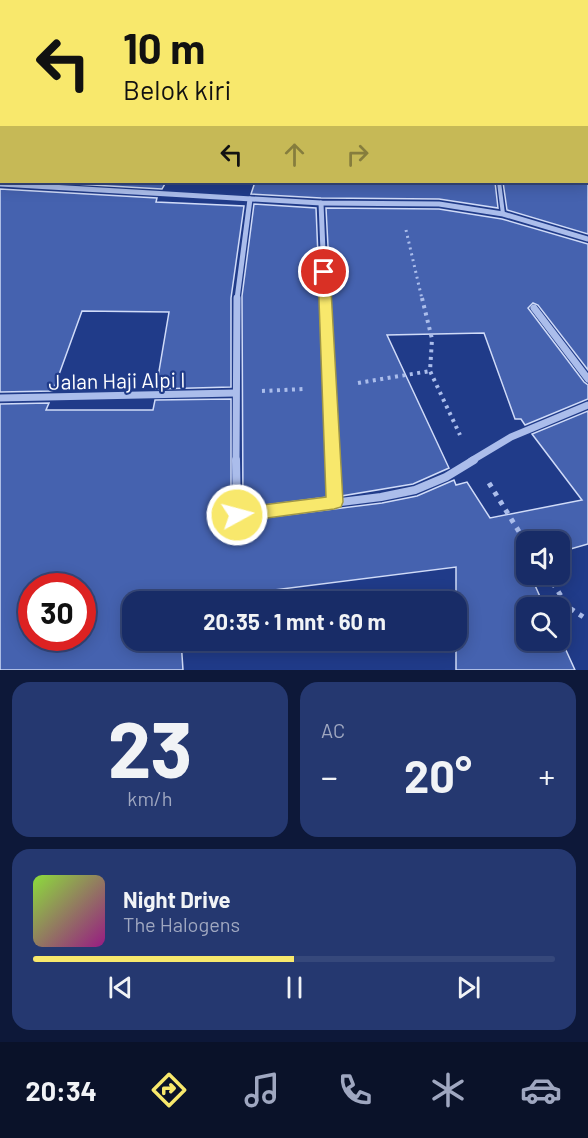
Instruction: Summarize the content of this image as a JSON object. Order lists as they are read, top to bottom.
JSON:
{
  "streets": {
    "street": ["Jalan Haji Alpi I"]
  },
  "page": {
    "turn": ["10 m", "Belok kiri"],
    "limit": "30",
    "trip": "20:35 · 1 mnt · 60 m",
    "tile": [
      ["23", "km/h"],
      "AC"
    ],
    "heat": ["−", "20°", "+"],
    "song": ["Night Drive", "The Halogens"],
    "tabs": "20:34"
  }
}
